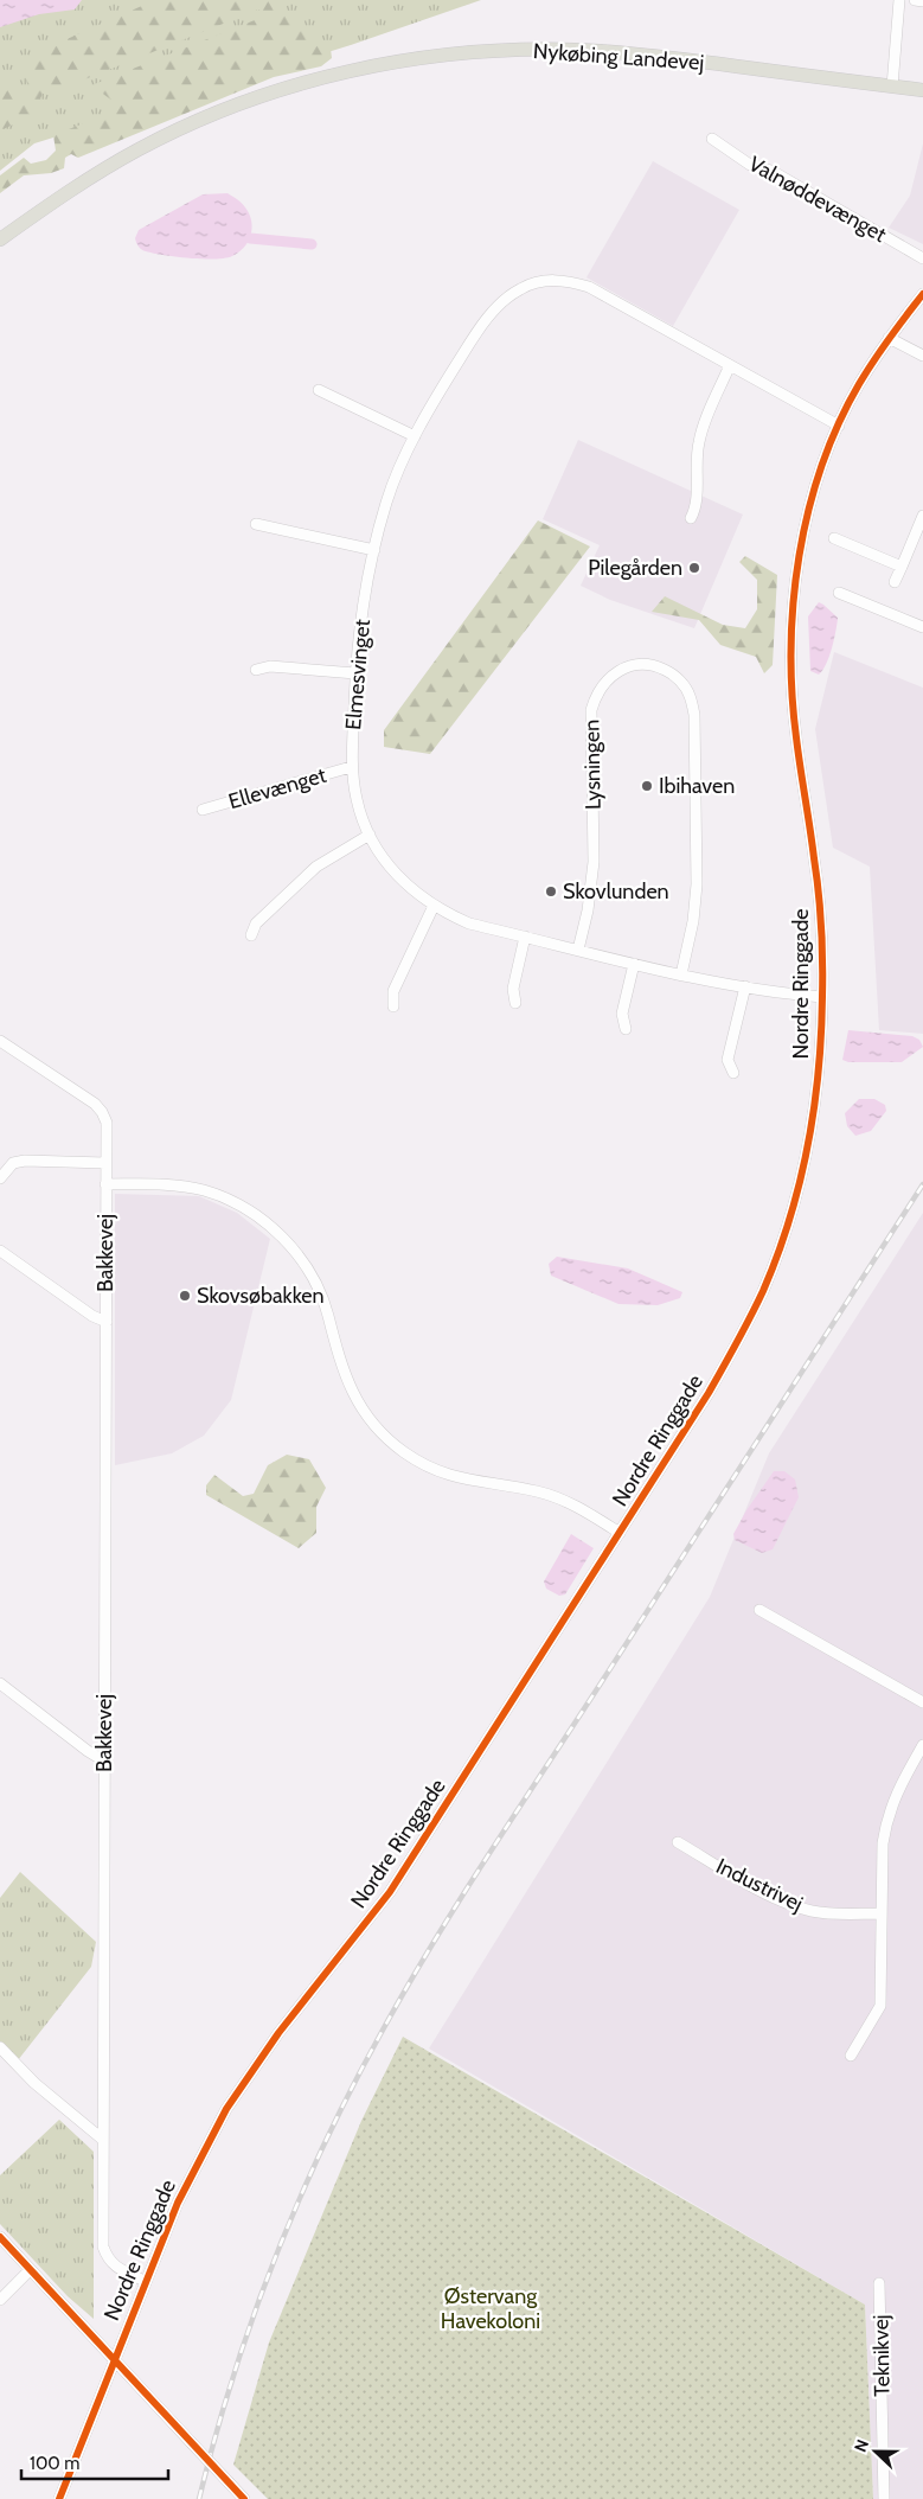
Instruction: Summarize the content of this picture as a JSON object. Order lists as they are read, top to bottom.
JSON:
{
  "streets": {
    "main road": ["Nykøbing Landevej"],
    "street": [
      "Valnøddevænget",
      "Elmesvinget",
      "Lysningen",
      "Ellevænget",
      "Nordre Ringgade",
      "Bakkevej",
      "Industrivej",
      "Teknikvej"
    ]
  },
  "crossings": [
    ["Elmesvinget", "Lysningen"],
    ["Elmesvinget", "Ellevænget"],
    ["Elmesvinget", "Nordre Ringgade"],
    ["Nordre Ringgade", "Bakkevej"]
  ],
  "parks": ["Østervang Havekoloni"],
  "places": [
    "Pilegården",
    "Ibihaven",
    "Skovlunden",
    "Skovsøbakken"
  ],
  "scale_bar": "100 m",
  "north": "left"
}
